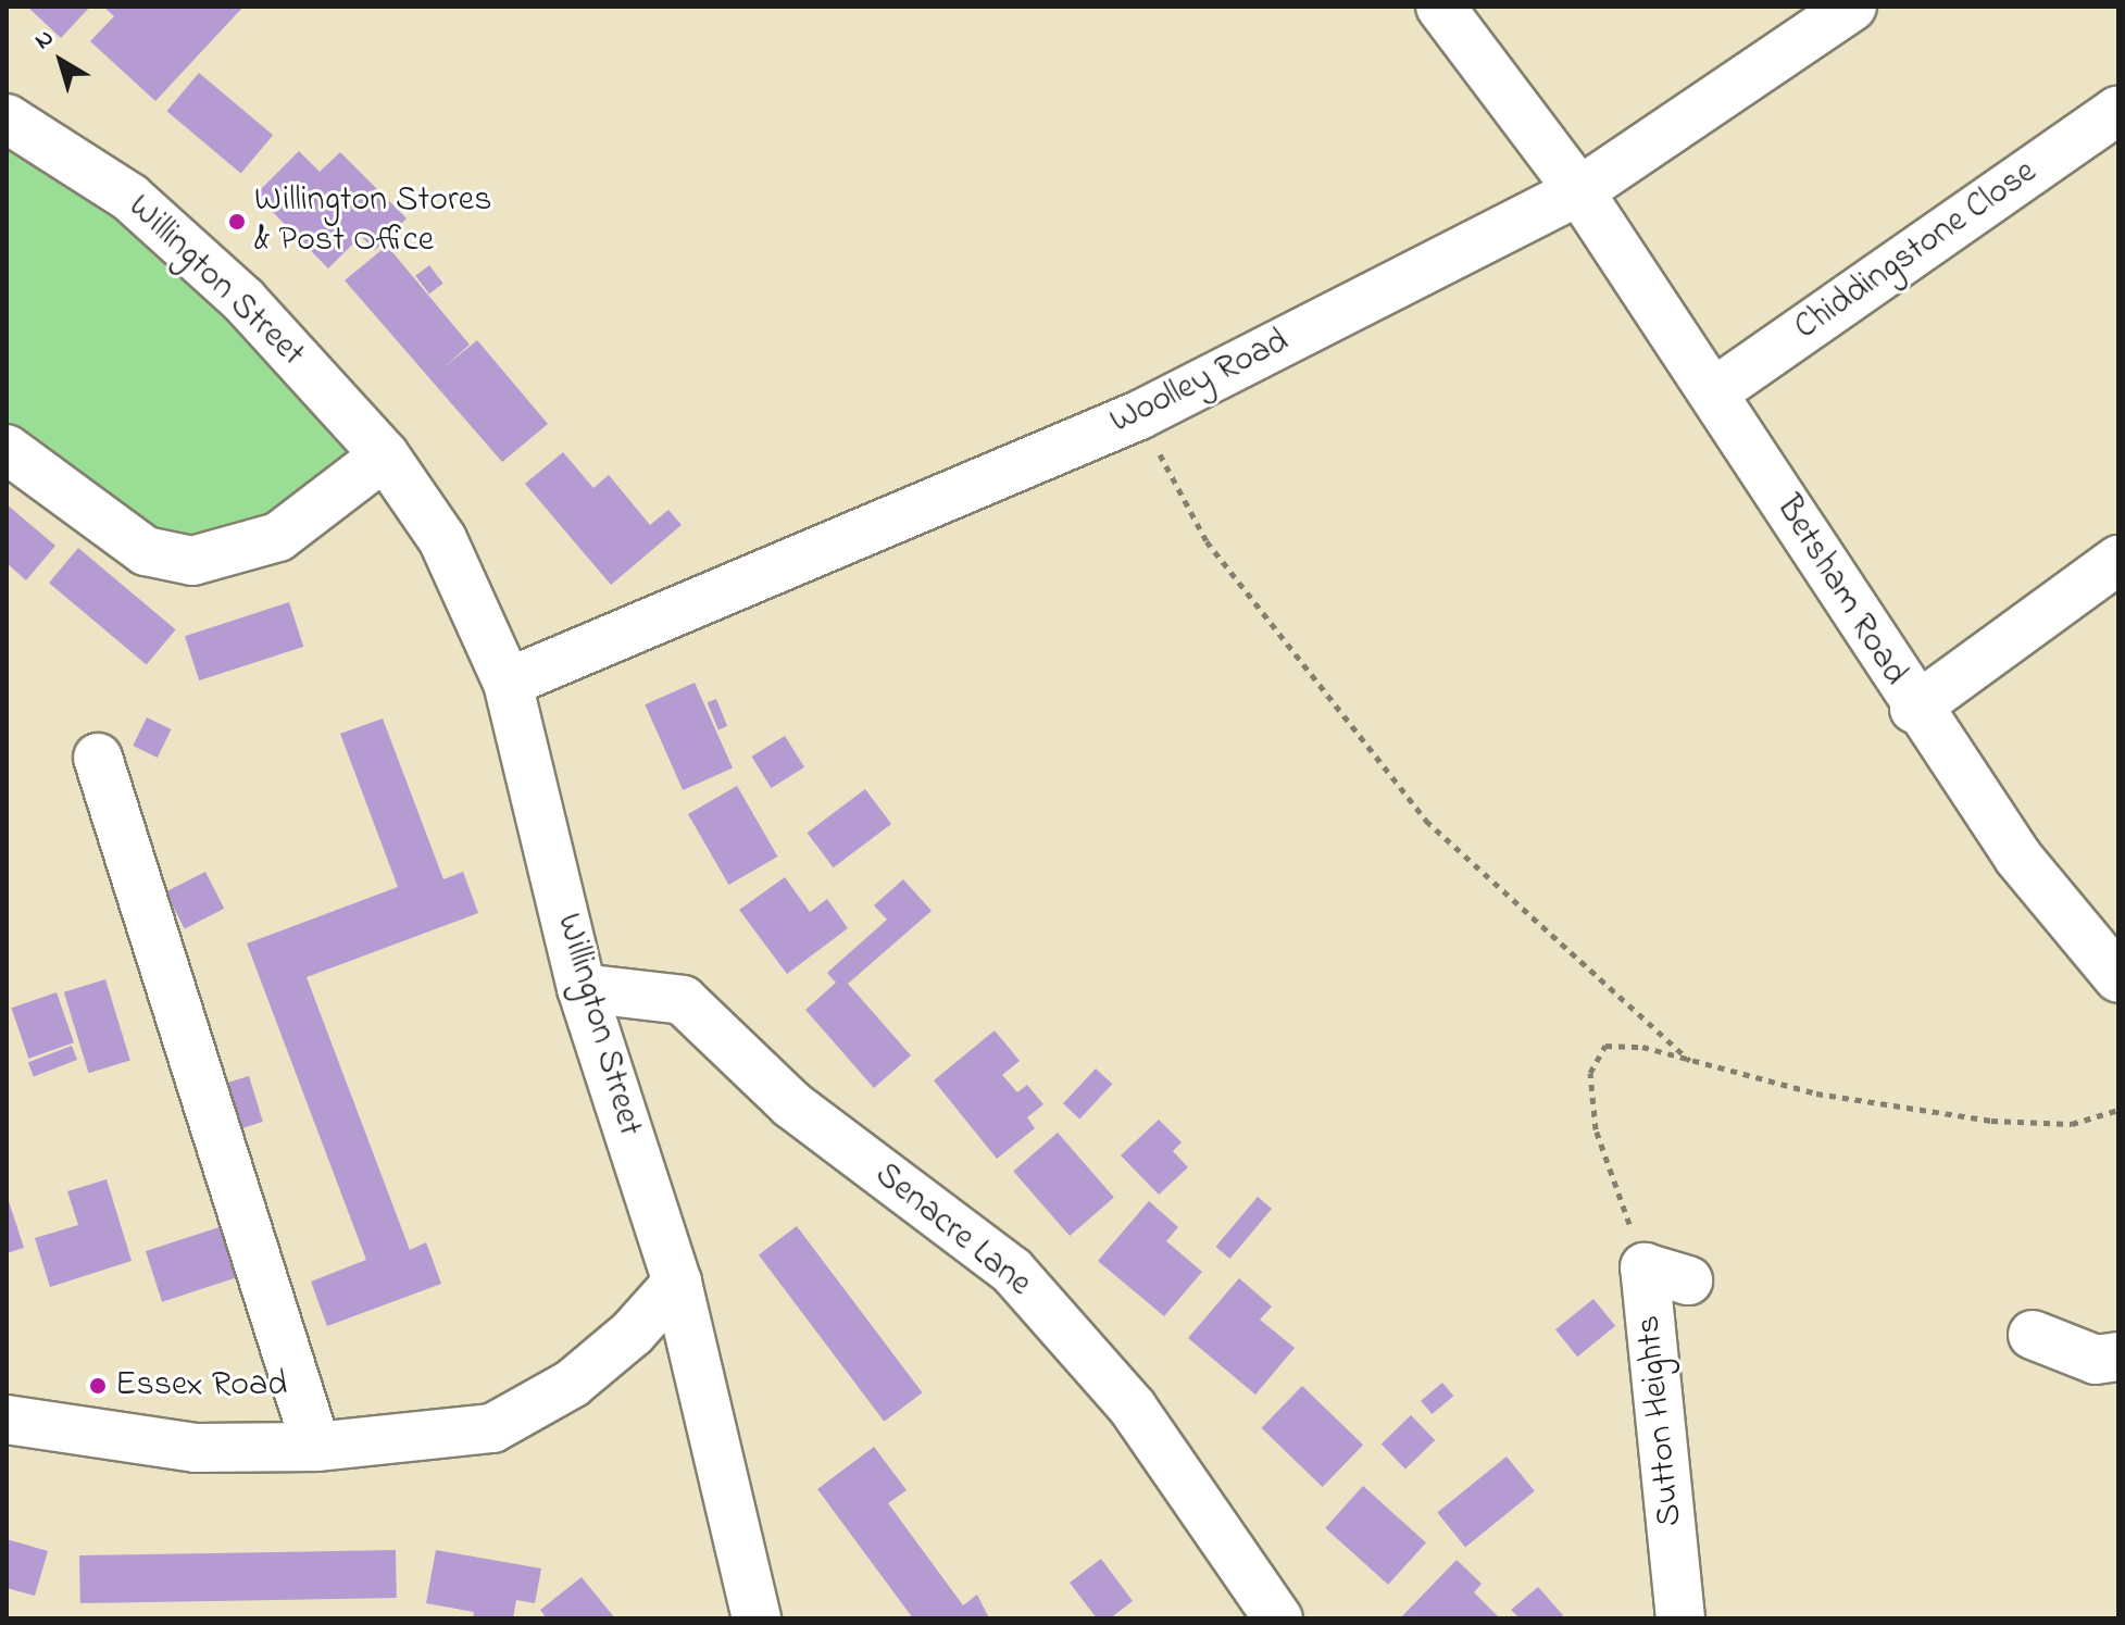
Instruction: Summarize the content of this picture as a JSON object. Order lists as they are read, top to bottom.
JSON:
{
  "streets": {
    "street": [
      "Chiddingstone Close",
      "Willington Street",
      "Woolley Road",
      "Betsham Road",
      "Senacre Lane",
      "Sutton Heights"
    ]
  },
  "crossings": [
    ["Chiddingstone Close", "Betsham Road"],
    ["Willington Street", "Woolley Road"],
    ["Willington Street", "Senacre Lane"],
    ["Woolley Road", "Betsham Road"]
  ],
  "places": ["Willington Stores & Post Office", "Essex Road"],
  "north": "top left"
}
